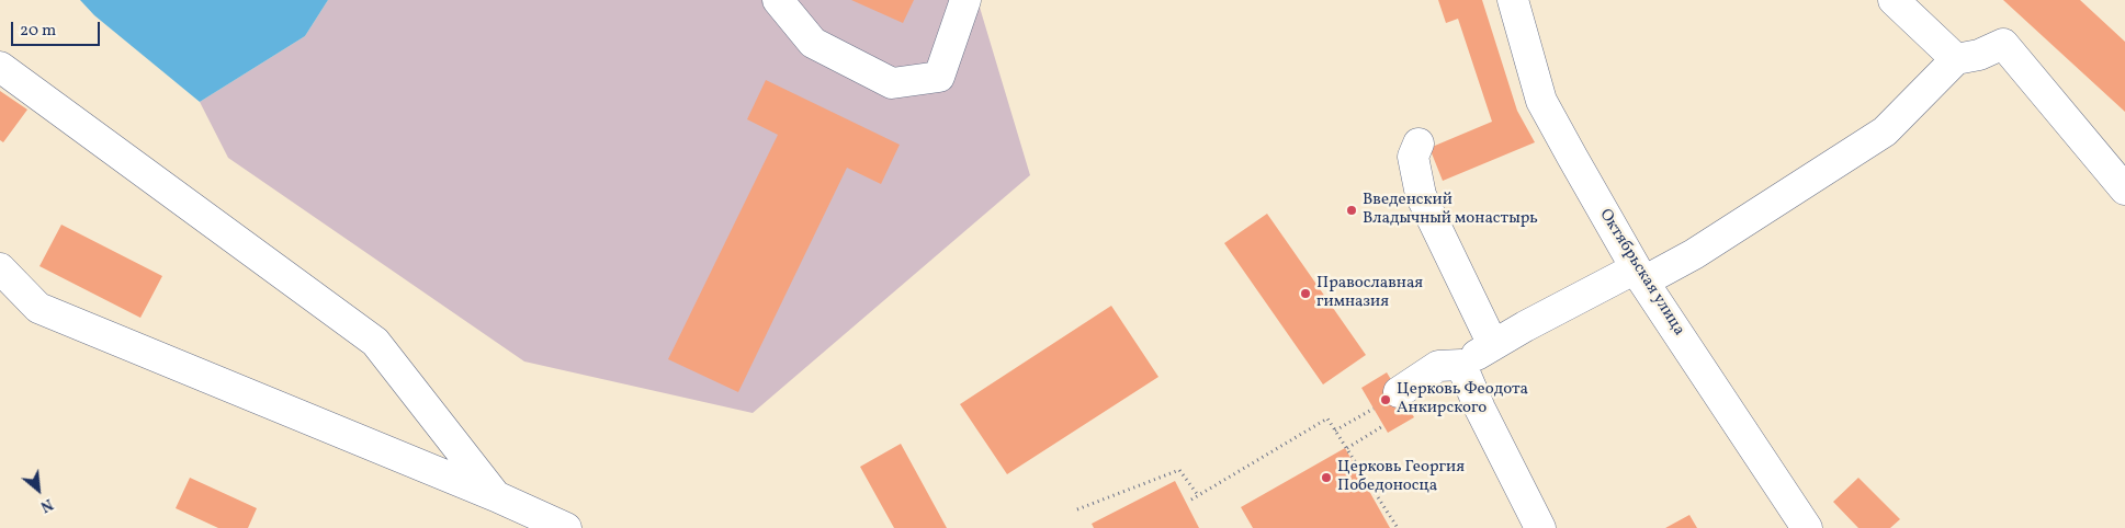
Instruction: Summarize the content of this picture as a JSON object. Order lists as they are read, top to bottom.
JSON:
{
  "streets": {
    "street": ["Октябрьская улица"]
  },
  "places": [
    "Введенский Владычный монастырь",
    "Православная гимназия",
    "Церковь Феодота Анкирского",
    "Церковь Георгия Победоносца"
  ],
  "scale_bar": "20 m",
  "north": "bottom right"
}
